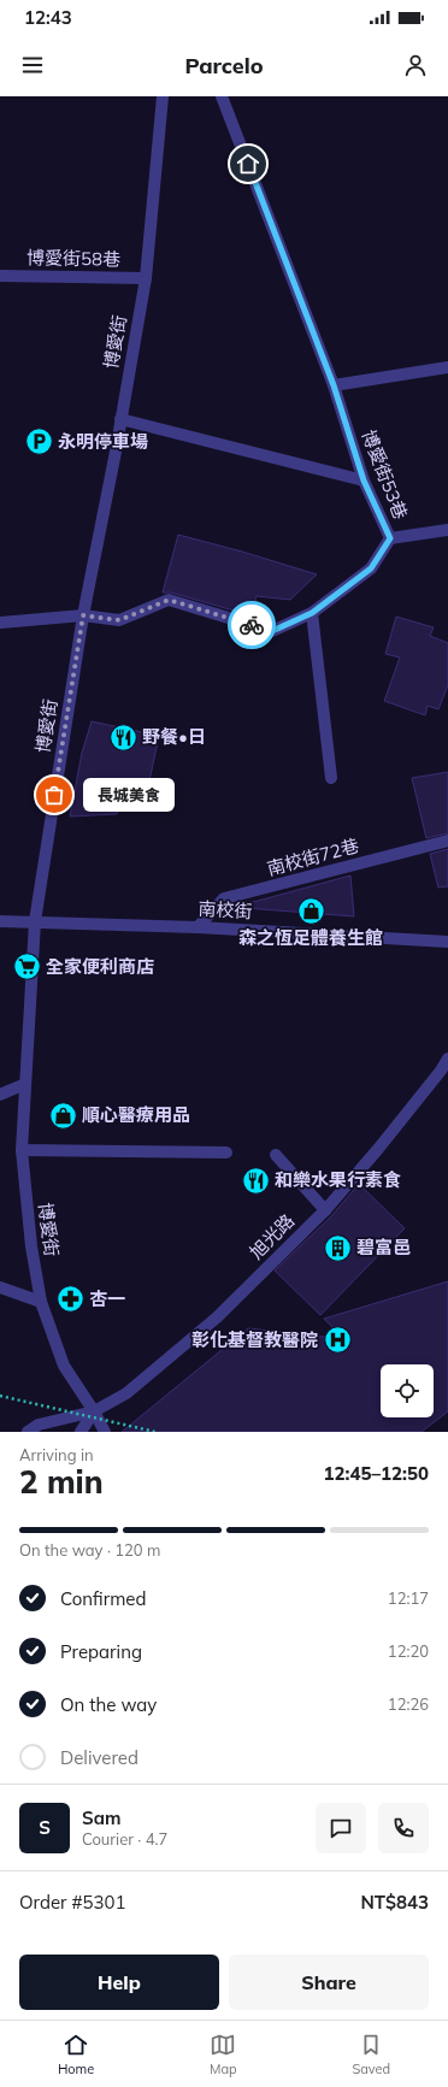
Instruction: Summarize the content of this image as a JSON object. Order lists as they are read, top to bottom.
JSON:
{
  "streets": {
    "street": [
      "博愛街58巷",
      "博愛街",
      "博愛街53巷",
      "南校街72巷",
      "南校街",
      "旭光路"
    ]
  },
  "crossings": [
    ["博愛街58巷", "博愛街"],
    ["博愛街", "博愛街53巷"],
    ["博愛街", "南校街"],
    ["博愛街", "旭光路"],
    ["南校街72巷", "南校街"]
  ],
  "places": {
    "parking": ["永明停車場"],
    "restaurant": ["野餐•日", "和樂水果行素食"],
    "other": ["長城美食"],
    "shop": ["森之恆足體養生館", "順心醫療用品"],
    "supermarket": ["全家便利商店"],
    "building": ["碧富邑"],
    "pharmacy": ["杏一"],
    "hospital": ["彰化基督教醫院"]
  },
  "page": {
    "status": "12:43",
    "header": "Parcelo",
    "bubble": "長城美食",
    "heading": ["2 min", "Arriving in", "12:45–12:50"],
    "panel": [
      "Sam",
      "Courier · 4.7",
      "Order #5301",
      "NT$843"
    ],
    "bar": "On the way · 120 m",
    "list": [
      ["Confirmed", "12:17"],
      ["Preparing", "12:20"],
      ["On the way", "12:26"],
      "Delivered"
    ],
    "round": "S",
    "buttons": ["Help", "Share"],
    "tabs": ["Home", "Map", "Saved"]
  }
}
